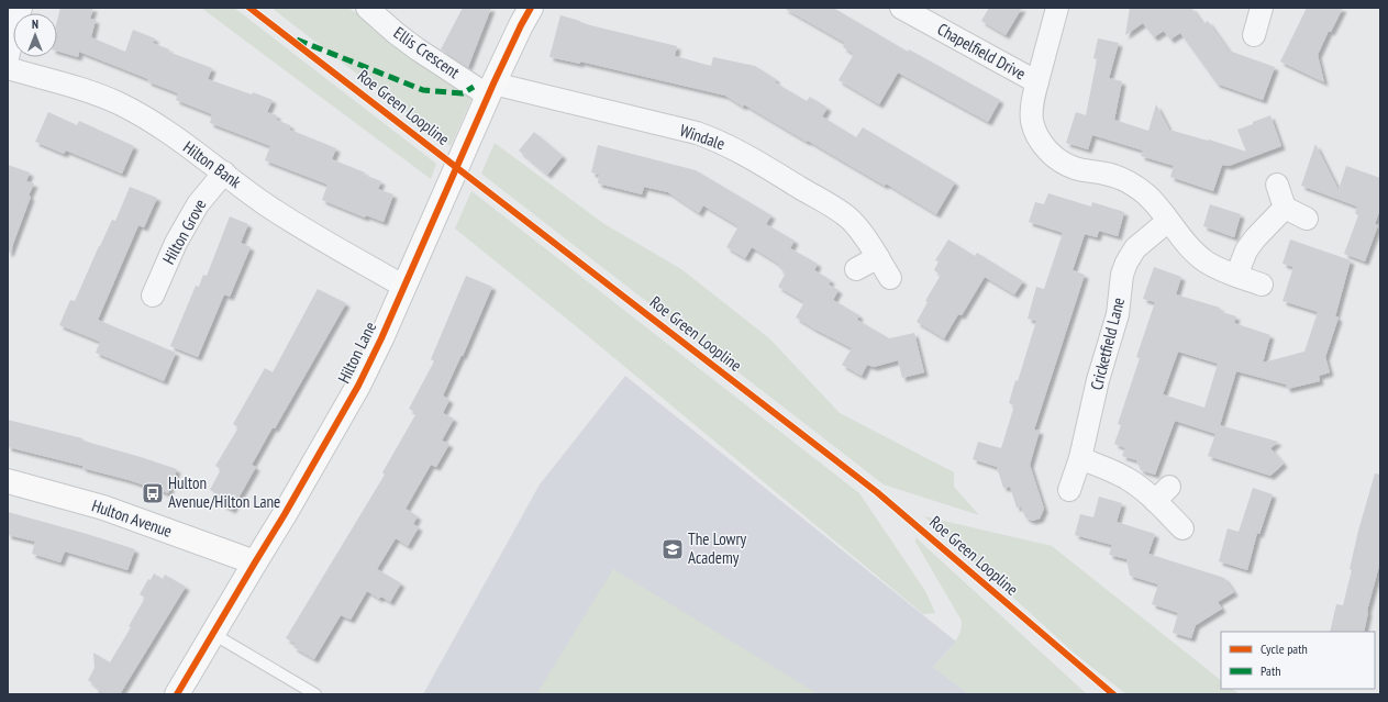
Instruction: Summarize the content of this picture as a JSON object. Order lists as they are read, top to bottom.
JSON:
{
  "streets": {
    "street": [
      "Chapelfield Drive",
      "Ellis Crescent",
      "Windale",
      "Hilton Bank",
      "Hilton Grove",
      "Cricketfield Lane",
      "Hilton Lane",
      "Hulton Avenue"
    ],
    "cycle path": ["Roe Green Loopline"]
  },
  "crossings": [
    ["Ellis Crescent", "Windale"],
    ["Ellis Crescent", "Hilton Lane"],
    ["Windale", "Hilton Lane"],
    ["Hilton Bank", "Hilton Grove"],
    ["Hilton Bank", "Hilton Lane"],
    ["Hilton Lane", "Hulton Avenue"]
  ],
  "places": {
    "bus stop": ["Hulton Avenue/Hilton Lane"],
    "school or university": ["The Lowry Academy"]
  },
  "legend": ["Cycle path", "Path"],
  "north": "top"
}
